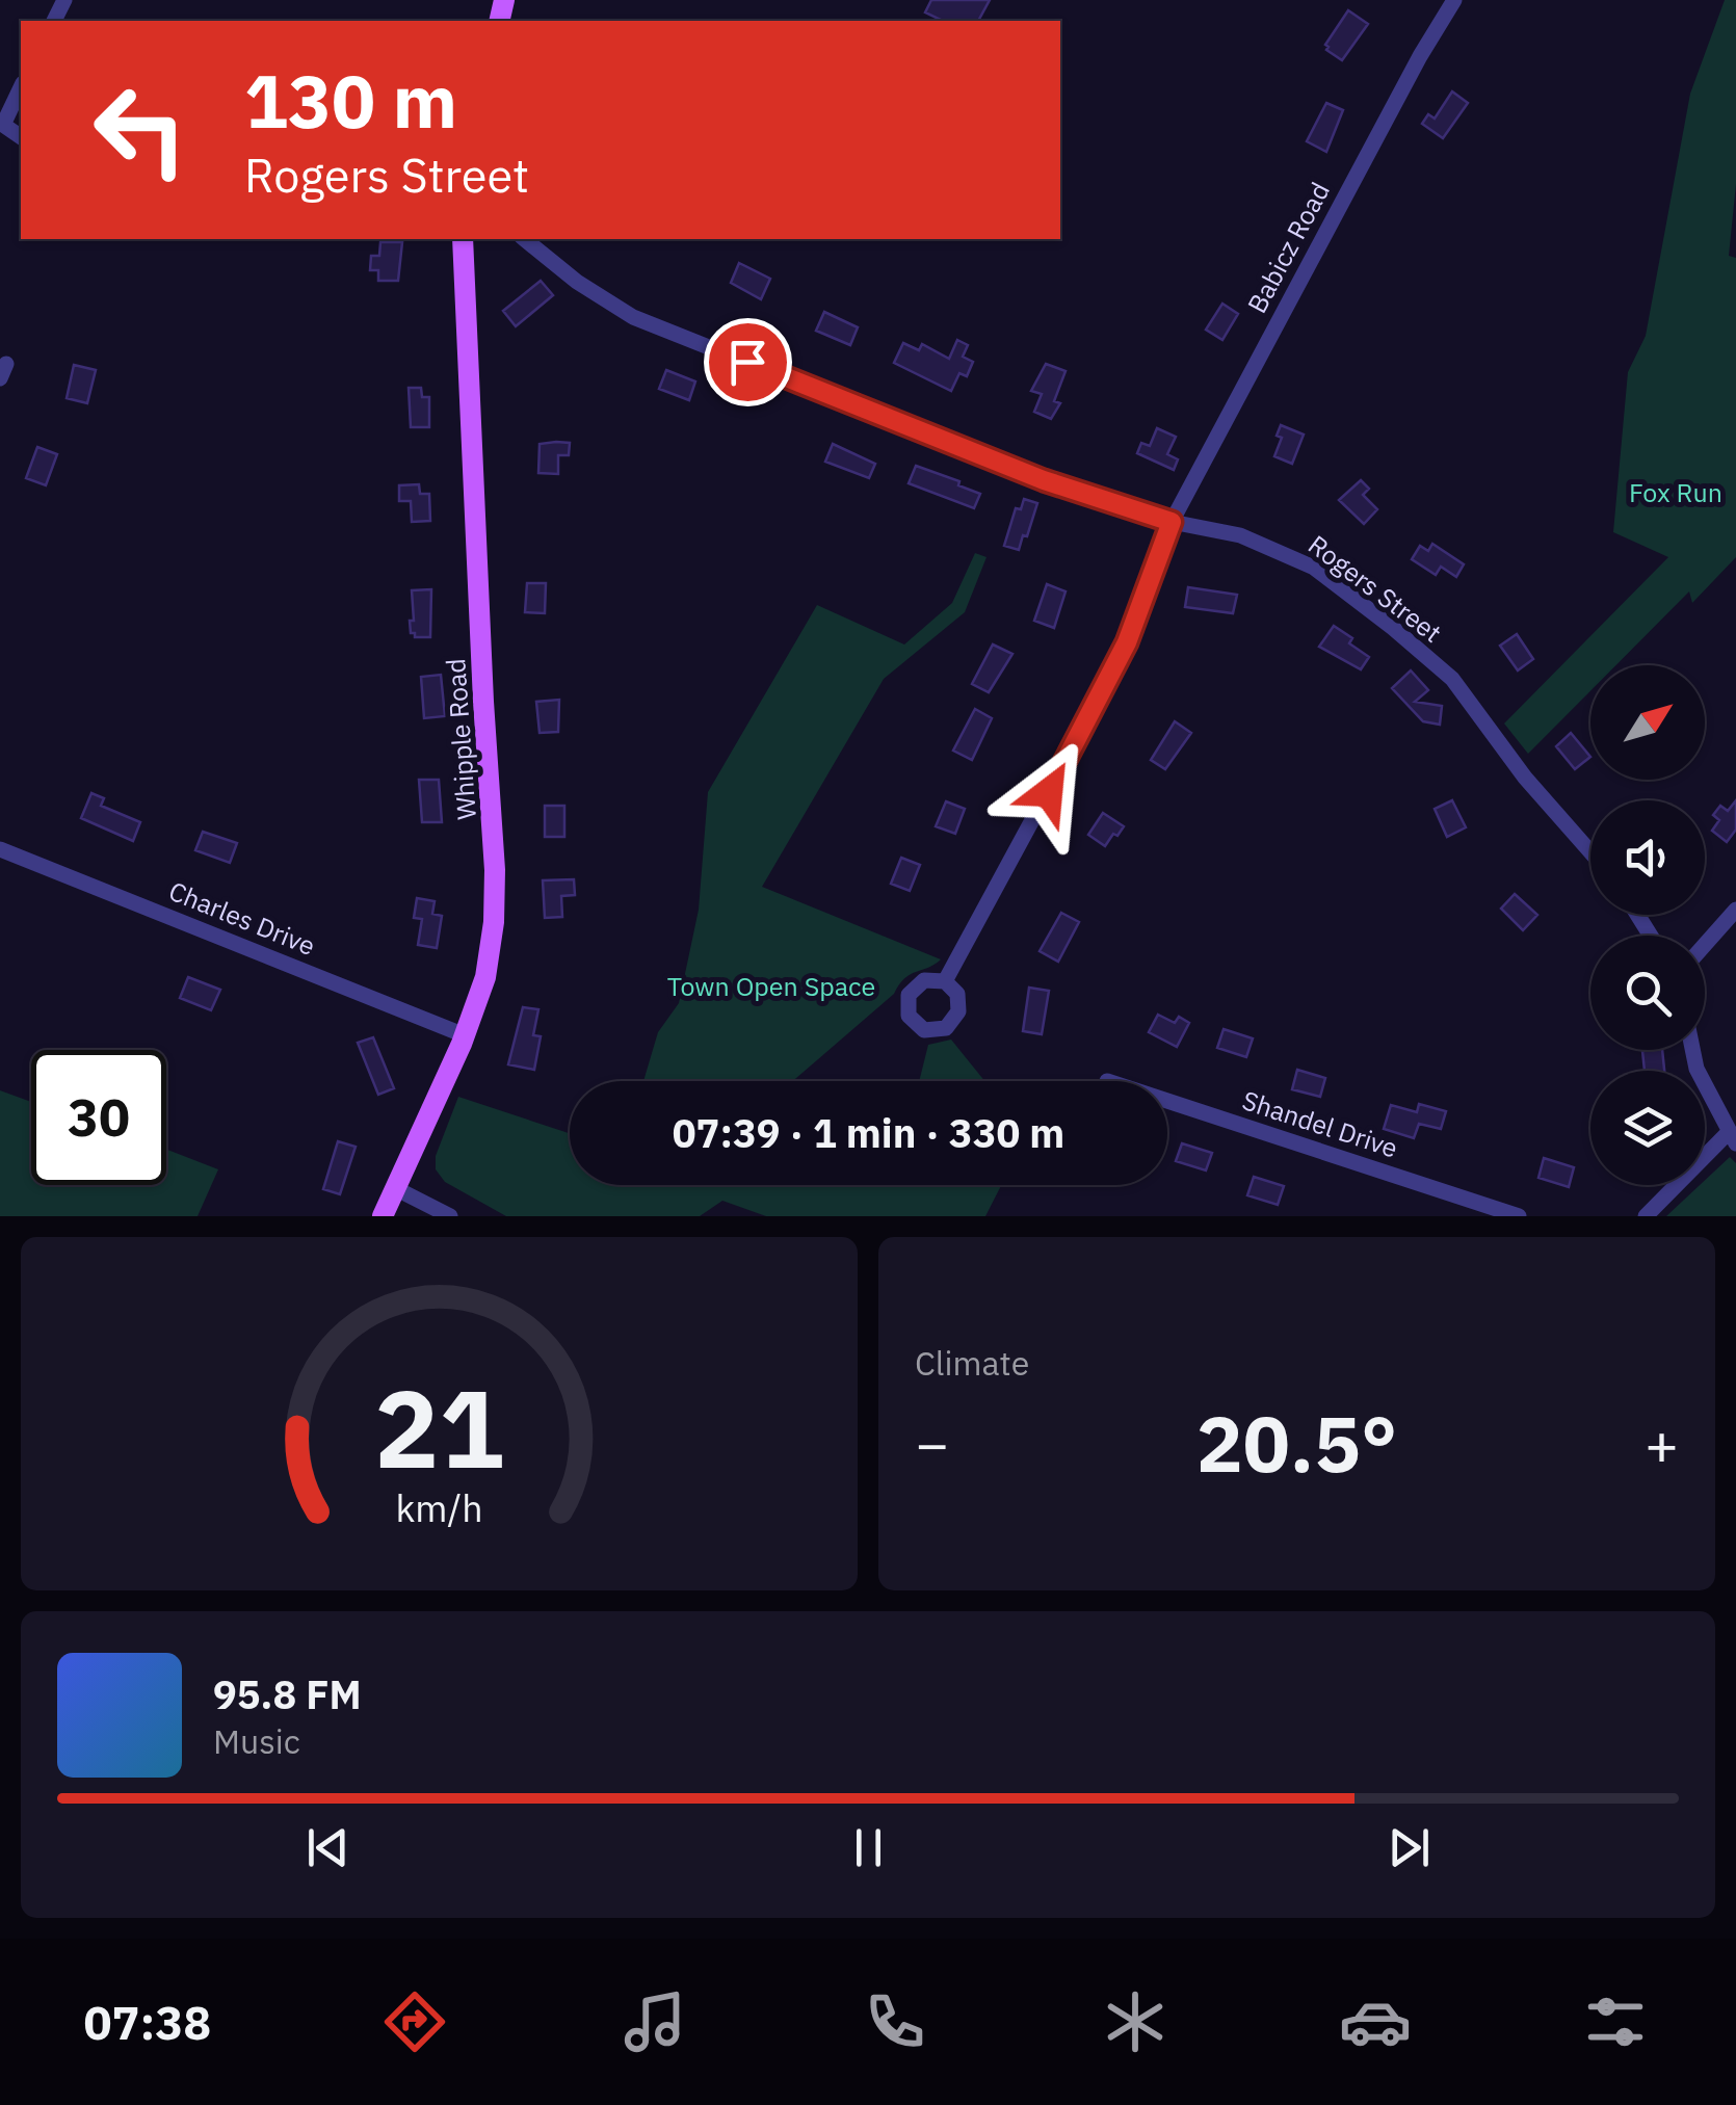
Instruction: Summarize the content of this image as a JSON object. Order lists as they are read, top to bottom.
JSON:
{
  "streets": {
    "main road": ["Whipple Road"],
    "street": [
      "Babicz Road",
      "Rogers Street",
      "Charles Drive",
      "Shandel Drive"
    ]
  },
  "crossings": [
    ["Babicz Road", "Rogers Street"],
    ["Whipple Road", "Charles Drive"]
  ],
  "parks": ["Fox Run", "Town Open Space"],
  "north": "top right",
  "page": {
    "turn": ["130 m", "Rogers Street"],
    "limit": "30",
    "trip": "07:39 · 1 min · 330 m",
    "tile": "Climate",
    "heat": ["−", "20.5°", "+"],
    "song": ["95.8 FM", "Music"],
    "tabs": "07:38",
    "gauge": ["21", "km/h"]
  }
}
